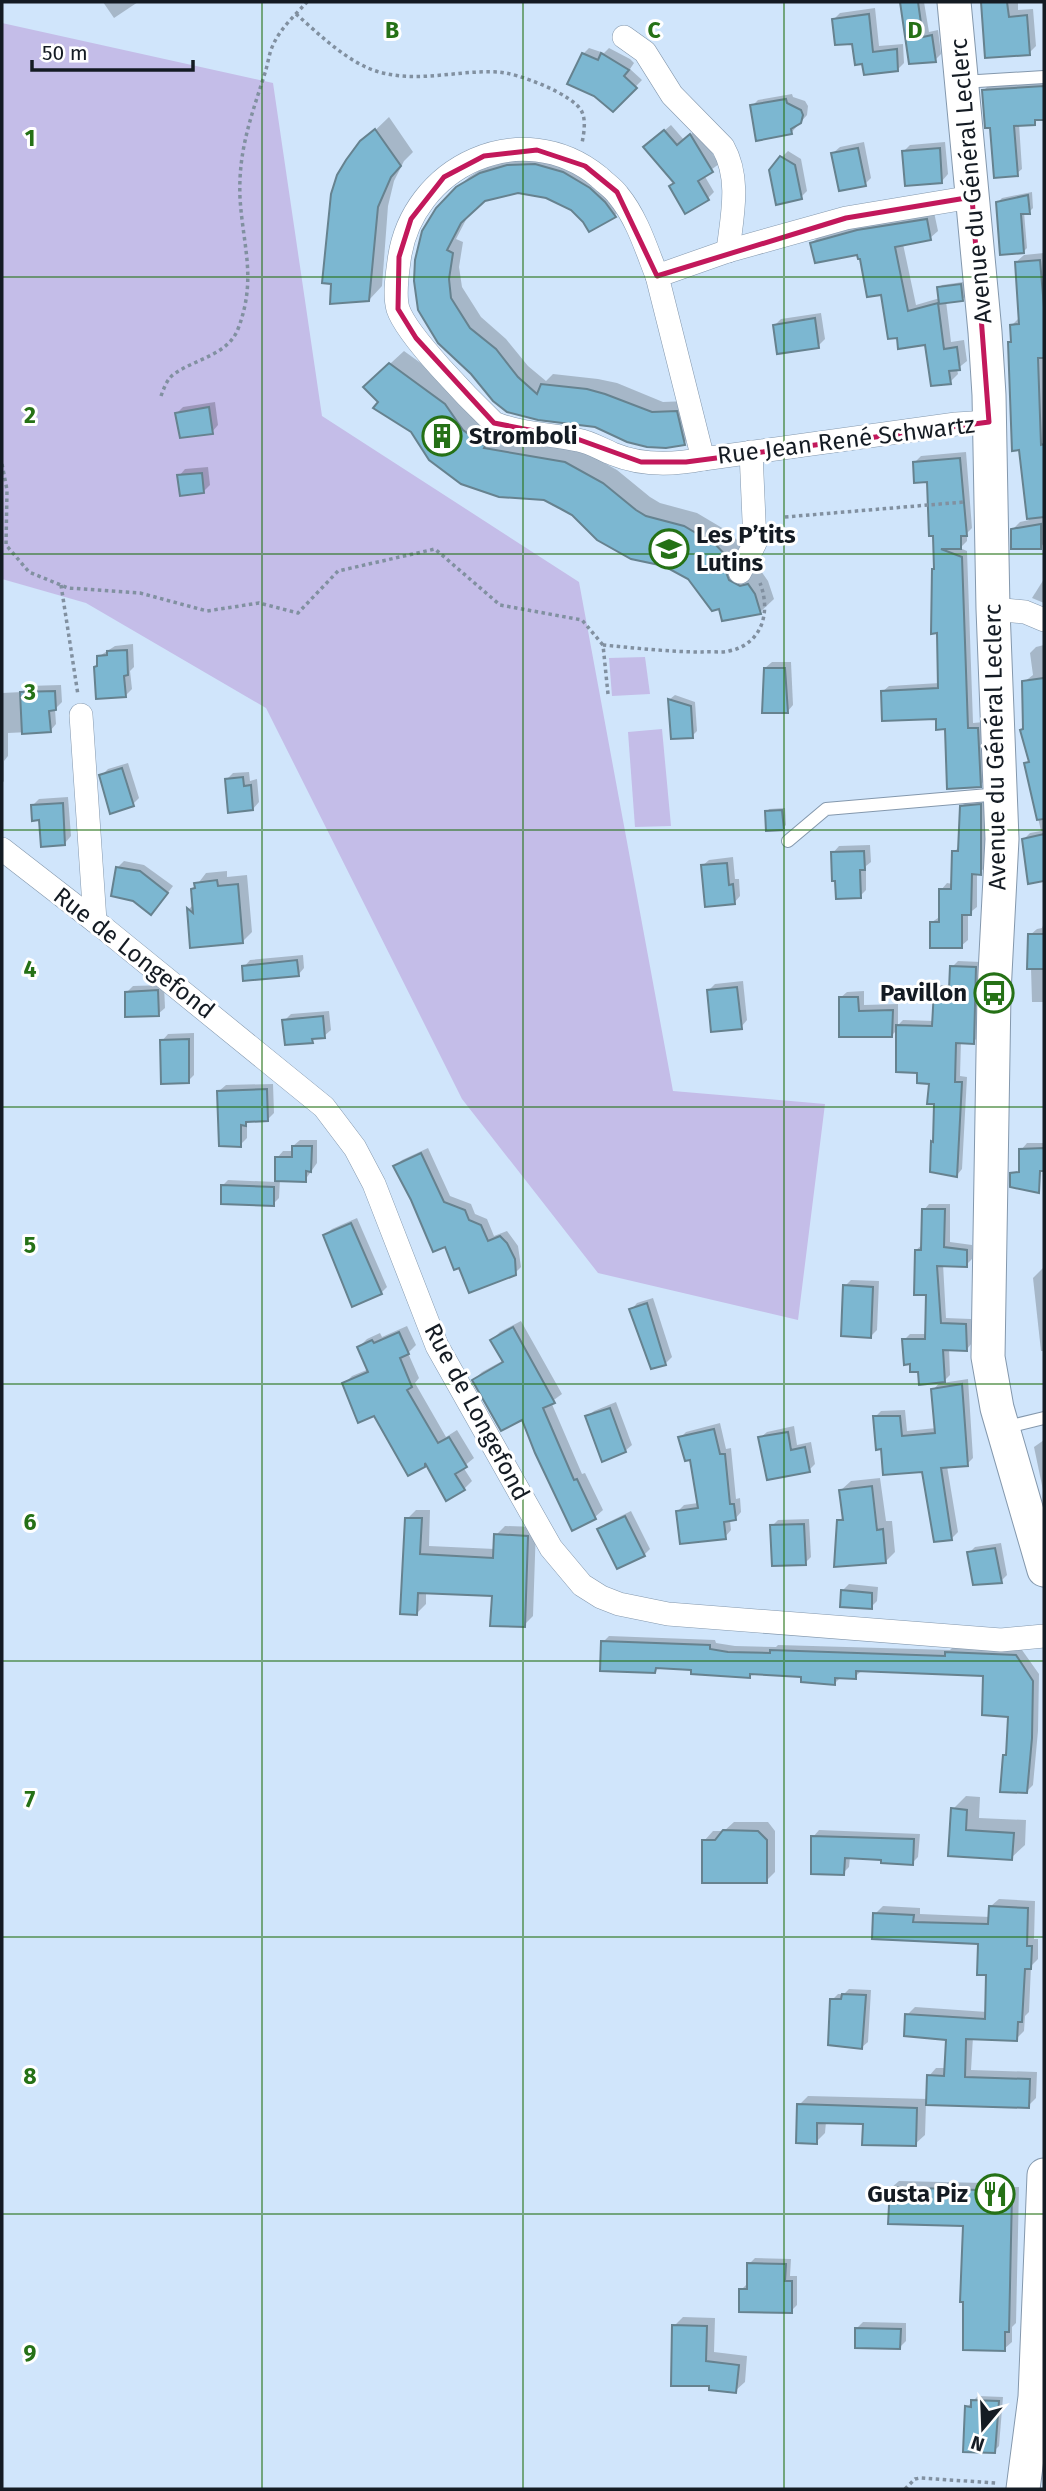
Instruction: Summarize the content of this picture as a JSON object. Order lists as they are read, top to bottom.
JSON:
{
  "streets": {
    "main road": ["Avenue du Général Leclerc"],
    "street": ["Rue Jean René Schwartz", "Rue de Longefond"]
  },
  "crossings": [
    ["Avenue du Général Leclerc", "Rue Jean René Schwartz"]
  ],
  "places": {
    "building": ["Stromboli"],
    "school or university": ["Les P’tits Lutins"],
    "bus stop": ["Pavillon"],
    "restaurant": ["Gusta Piz"]
  },
  "scale_bar": "50 m",
  "north": "bottom",
  "grid": {
    "columns": ["B", "C", "D"],
    "rows": [
      "1",
      "2",
      "3",
      "4",
      "5",
      "6",
      "7",
      "8",
      "9"
    ]
  }
}
